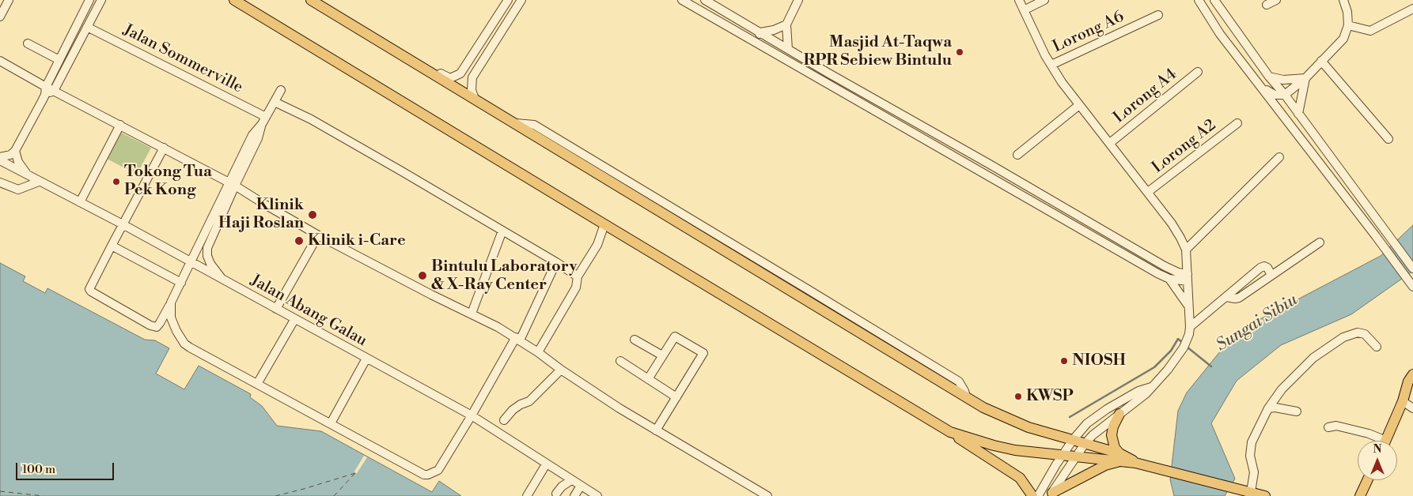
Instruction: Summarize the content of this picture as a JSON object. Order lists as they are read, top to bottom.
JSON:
{
  "streets": {
    "street": [
      "Lorong A6",
      "Jalan Sommerville",
      "Lorong A4",
      "Lorong A2",
      "Jalan Abang Galau"
    ]
  },
  "water": ["Sungai Sibiu"],
  "places": [
    "Masjid At-Taqwa RPR Sebiew Bintulu",
    "Tokong Tua Pek Kong",
    "Klinik Haji Roslan",
    "Klinik i-Care",
    "Bintulu Laboratory & X-Ray Center",
    "NIOSH",
    "KWSP"
  ],
  "scale_bar": "100 m",
  "north": "top"
}
